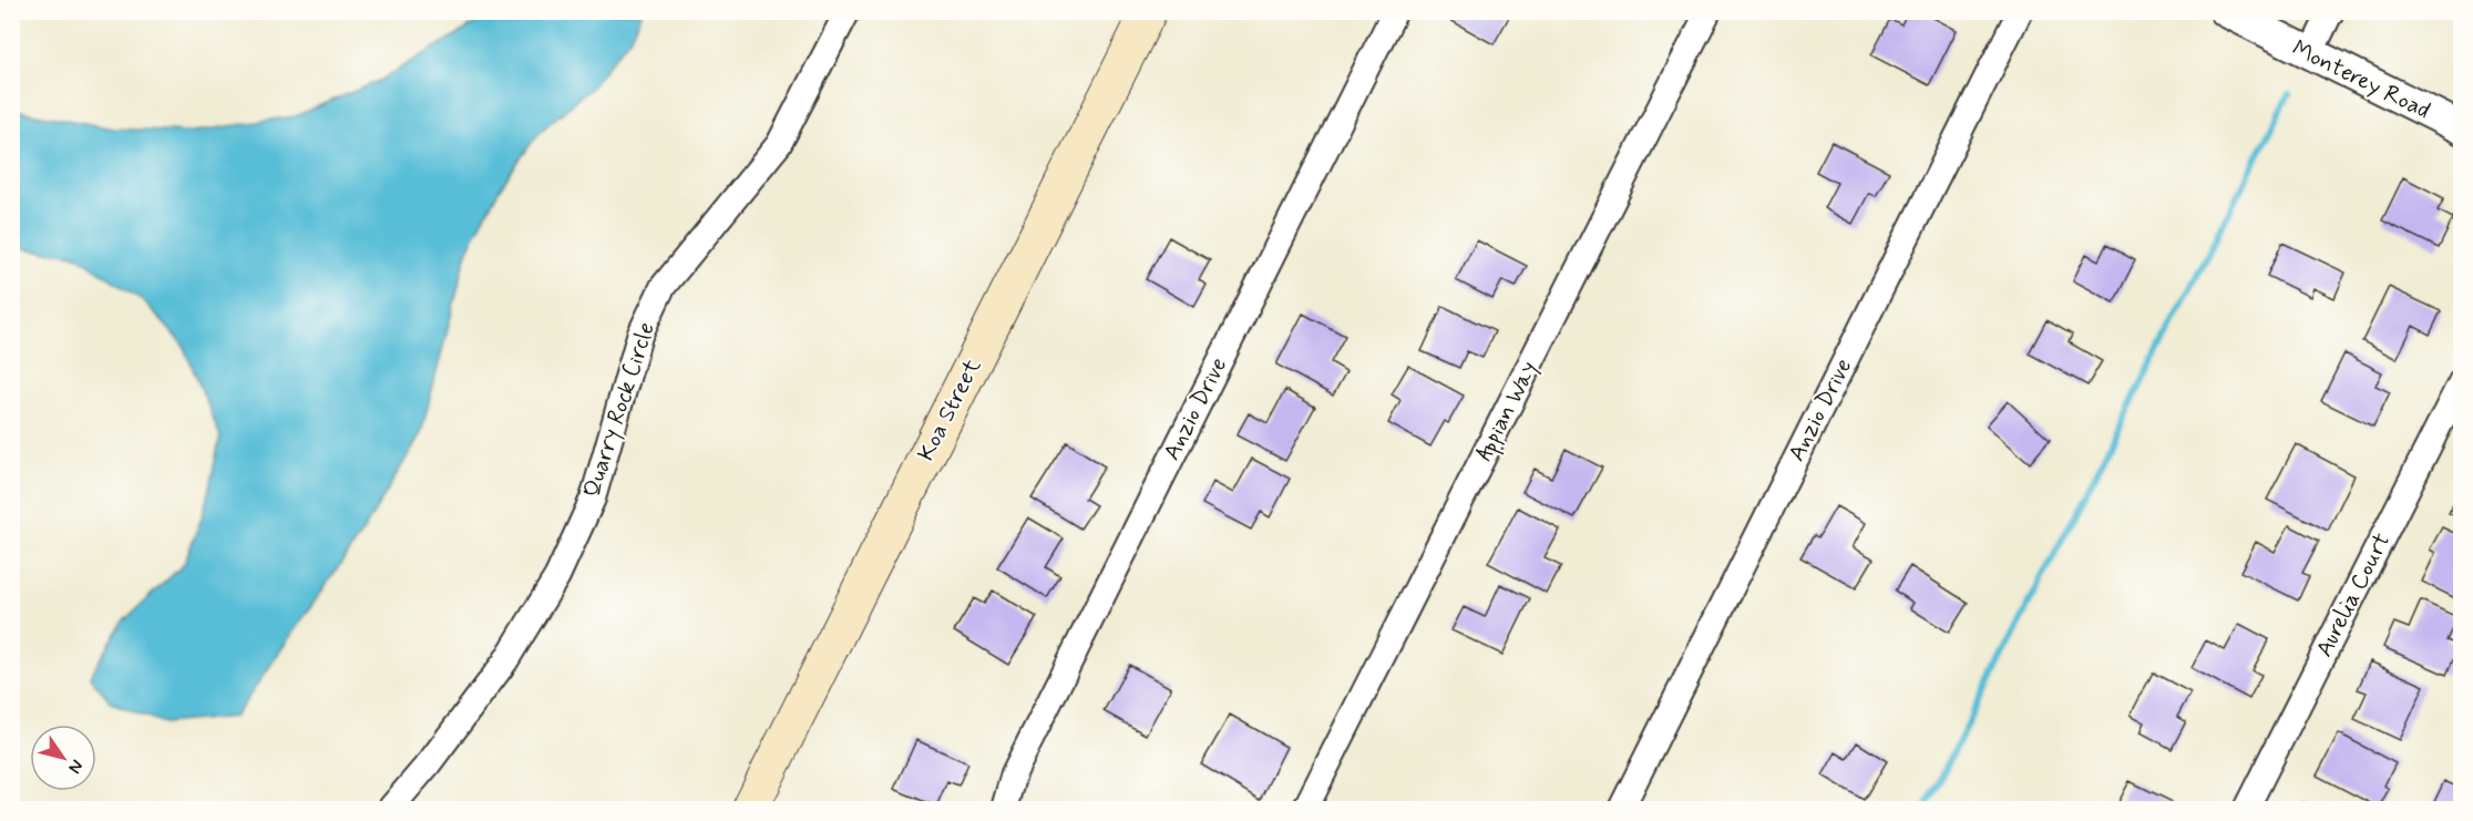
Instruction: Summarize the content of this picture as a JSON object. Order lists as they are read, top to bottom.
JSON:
{
  "streets": {
    "main road": ["Koa Street"],
    "street": [
      "Monterey Road",
      "Anzio Drive",
      "Quarry Rock Circle",
      "Appian Way",
      "Aurelia Court"
    ]
  },
  "north": "bottom right"
}
